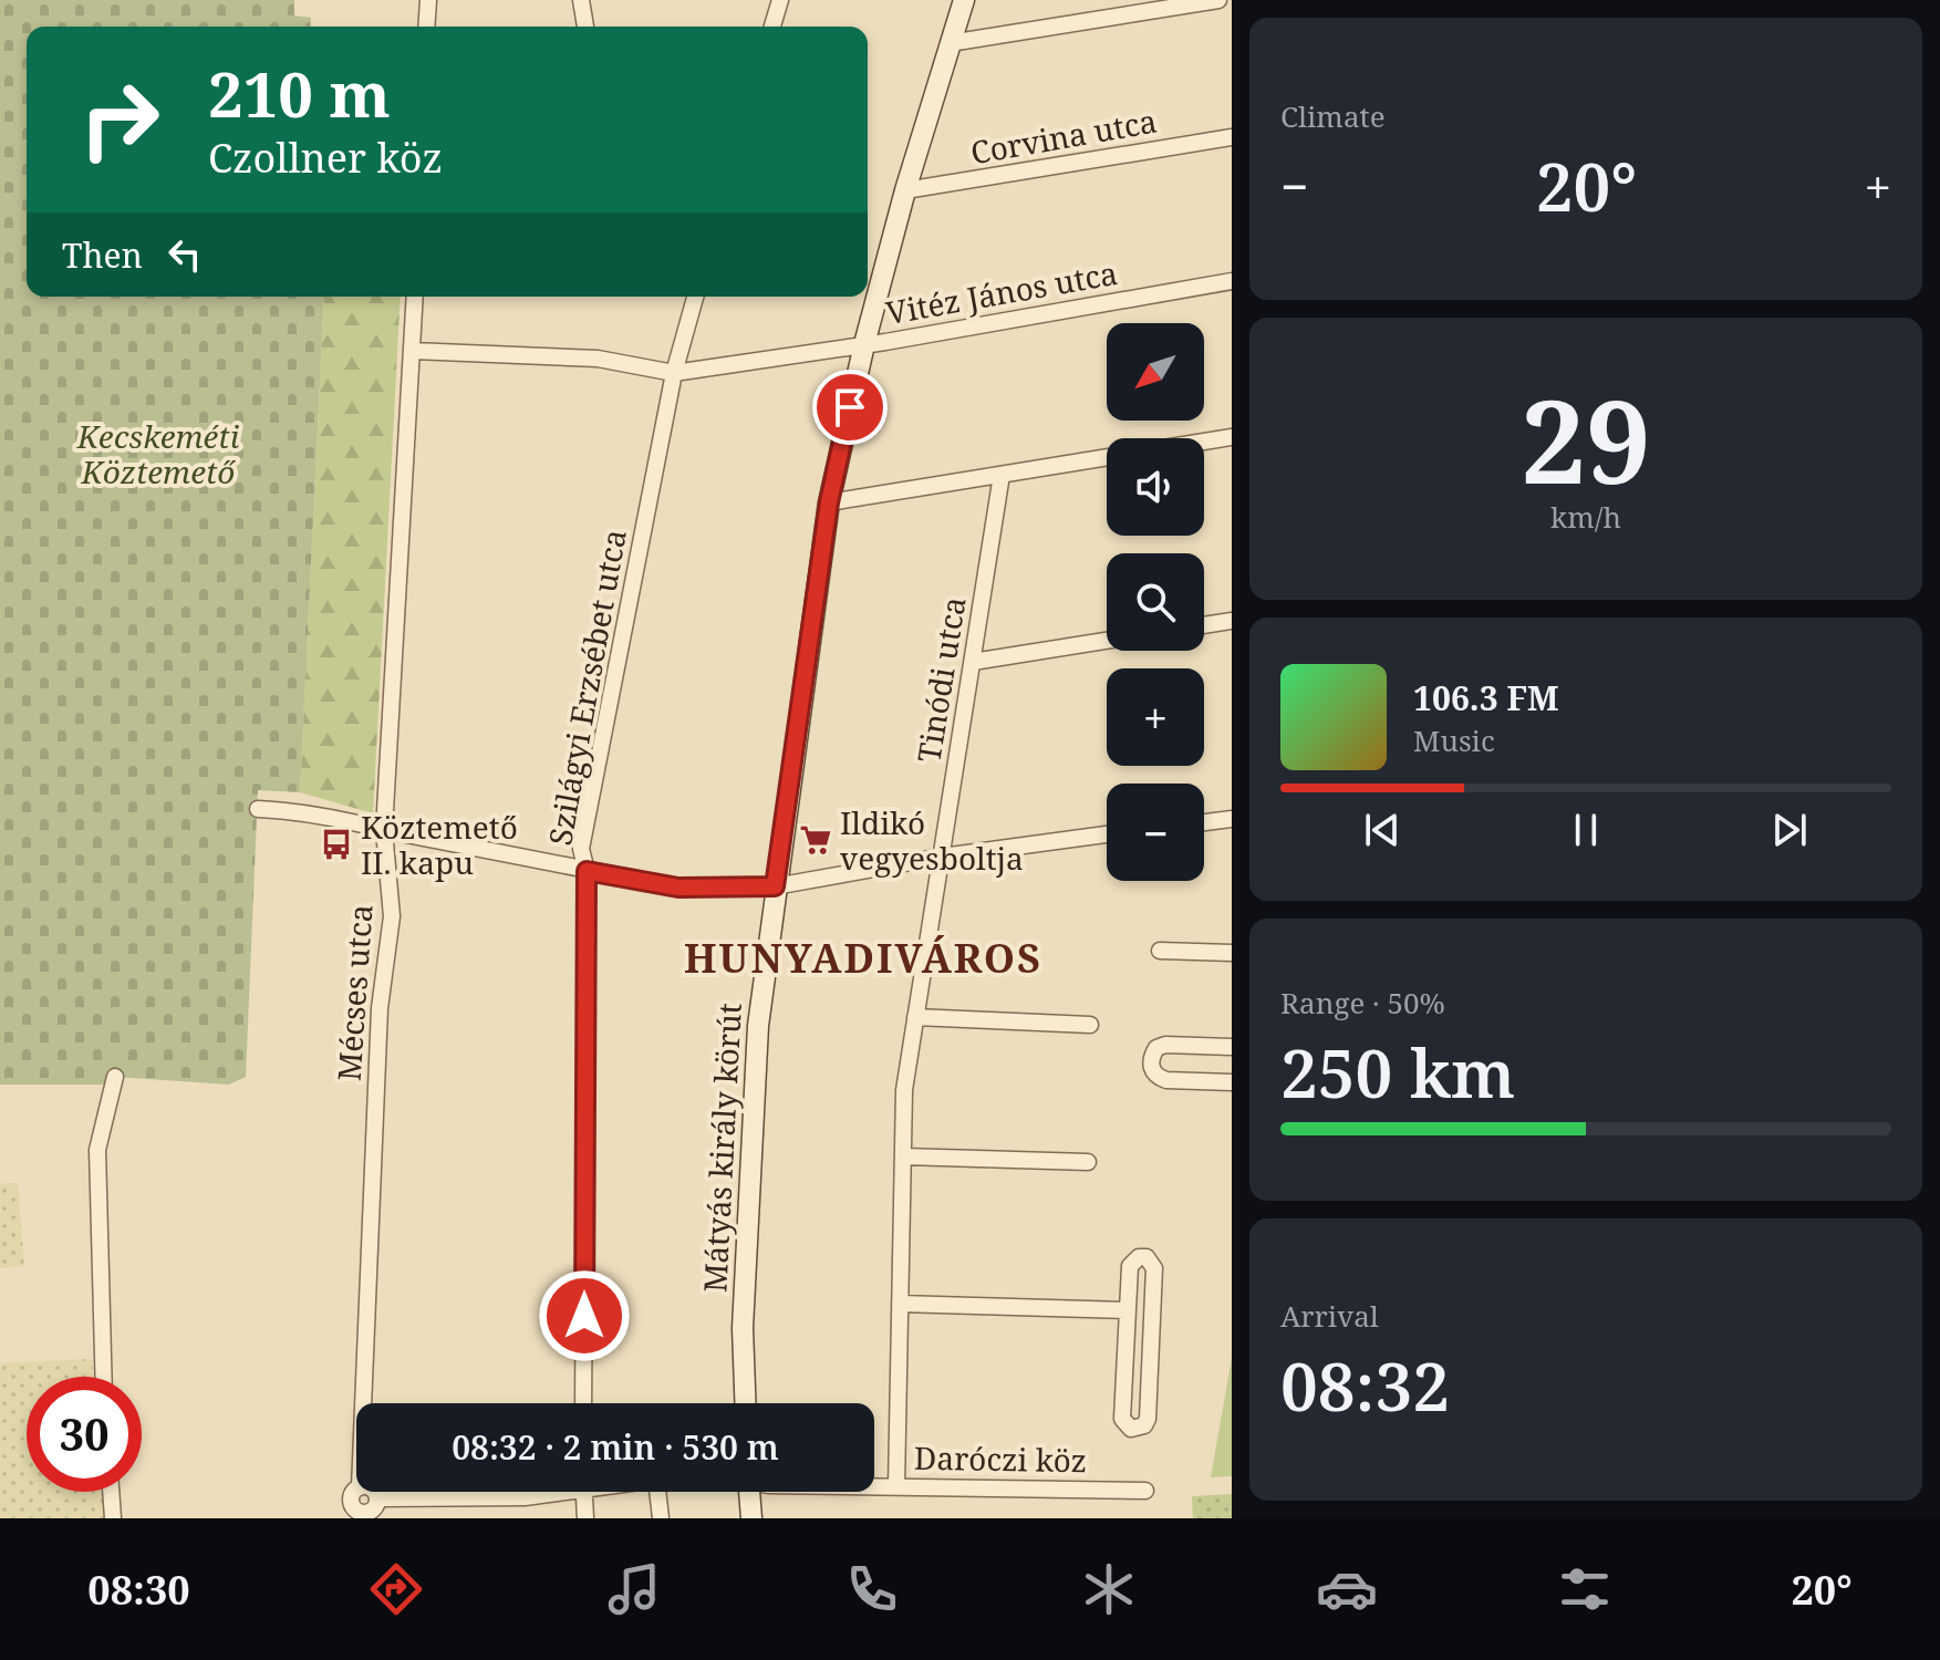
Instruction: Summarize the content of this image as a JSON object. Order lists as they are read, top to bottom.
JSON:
{
  "streets": {
    "street": [
      "Corvina utca",
      "Vitéz János utca",
      "Tinódi utca",
      "Szilágyi Erzsébet utca",
      "Mécses utca",
      "Mátyás király körút",
      "Daróczi köz"
    ]
  },
  "crossings": [
    ["Corvina utca", "Mátyás király körút"],
    ["Vitéz János utca", "Szilágyi Erzsébet utca"],
    ["Vitéz János utca", "Mécses utca"],
    ["Vitéz János utca", "Mátyás király körút"],
    ["Tinódi utca", "Daróczi köz"],
    ["Mécses utca", "Daróczi köz"]
  ],
  "districts": ["HUNYADIVÁROS"],
  "parks": ["Kecskeméti Köztemető"],
  "places": {
    "supermarket": ["Ildikó vegyesboltja"],
    "bus stop": ["Köztemető II. kapu"]
  },
  "north": "bottom left",
  "page": {
    "tile": [
      "Climate",
      ["29", "km/h"],
      ["Range · 50%", "250 km"],
      ["Arrival", "08:32"]
    ],
    "turn": ["210 m", "Czollner köz"],
    "heat": ["−", "20°", "+"],
    "then": "Then",
    "map_buttons": ["+", "−"],
    "song": ["106.3 FM", "Music"],
    "limit": "30",
    "trip": "08:32 · 2 min · 530 m",
    "tabs": ["08:30", "20°"]
  }
}
